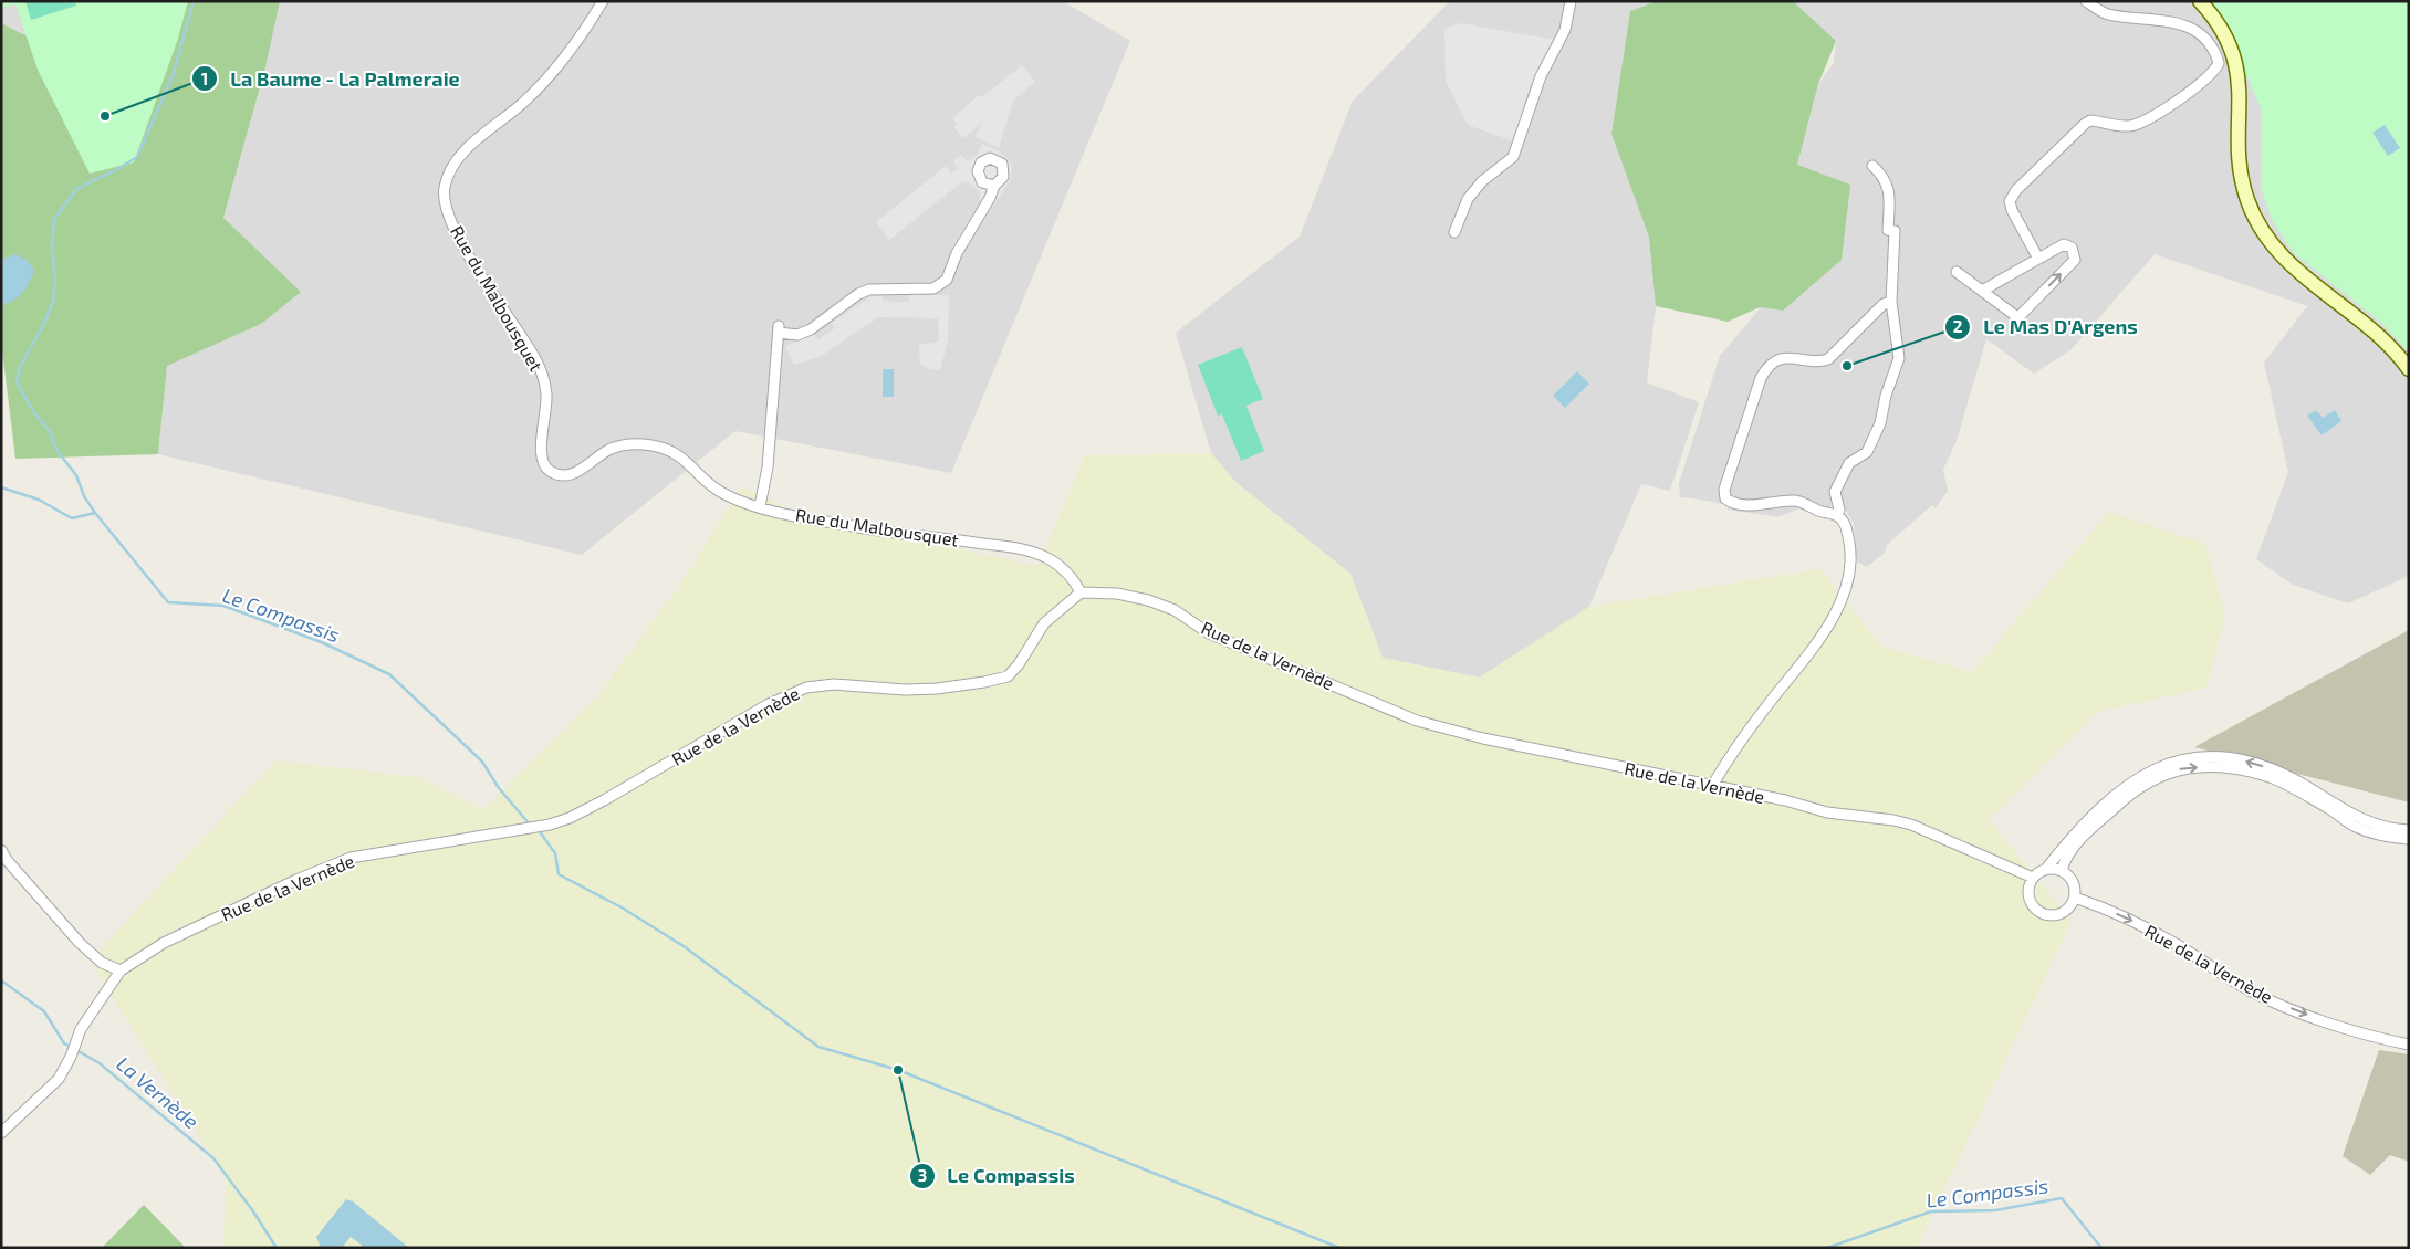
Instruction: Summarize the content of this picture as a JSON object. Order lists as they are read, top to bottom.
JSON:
{
  "streets": {
    "street": ["Rue du Malbousquet", "Rue de la Vernède"]
  },
  "crossings": [
    ["Rue du Malbousquet", "Rue de la Vernède"]
  ],
  "water": ["Le Compassis", "La Vernède"],
  "places": ["La Baume - La Palmeraie", "Le Mas D'Argens", "Le Compassis"]
}
